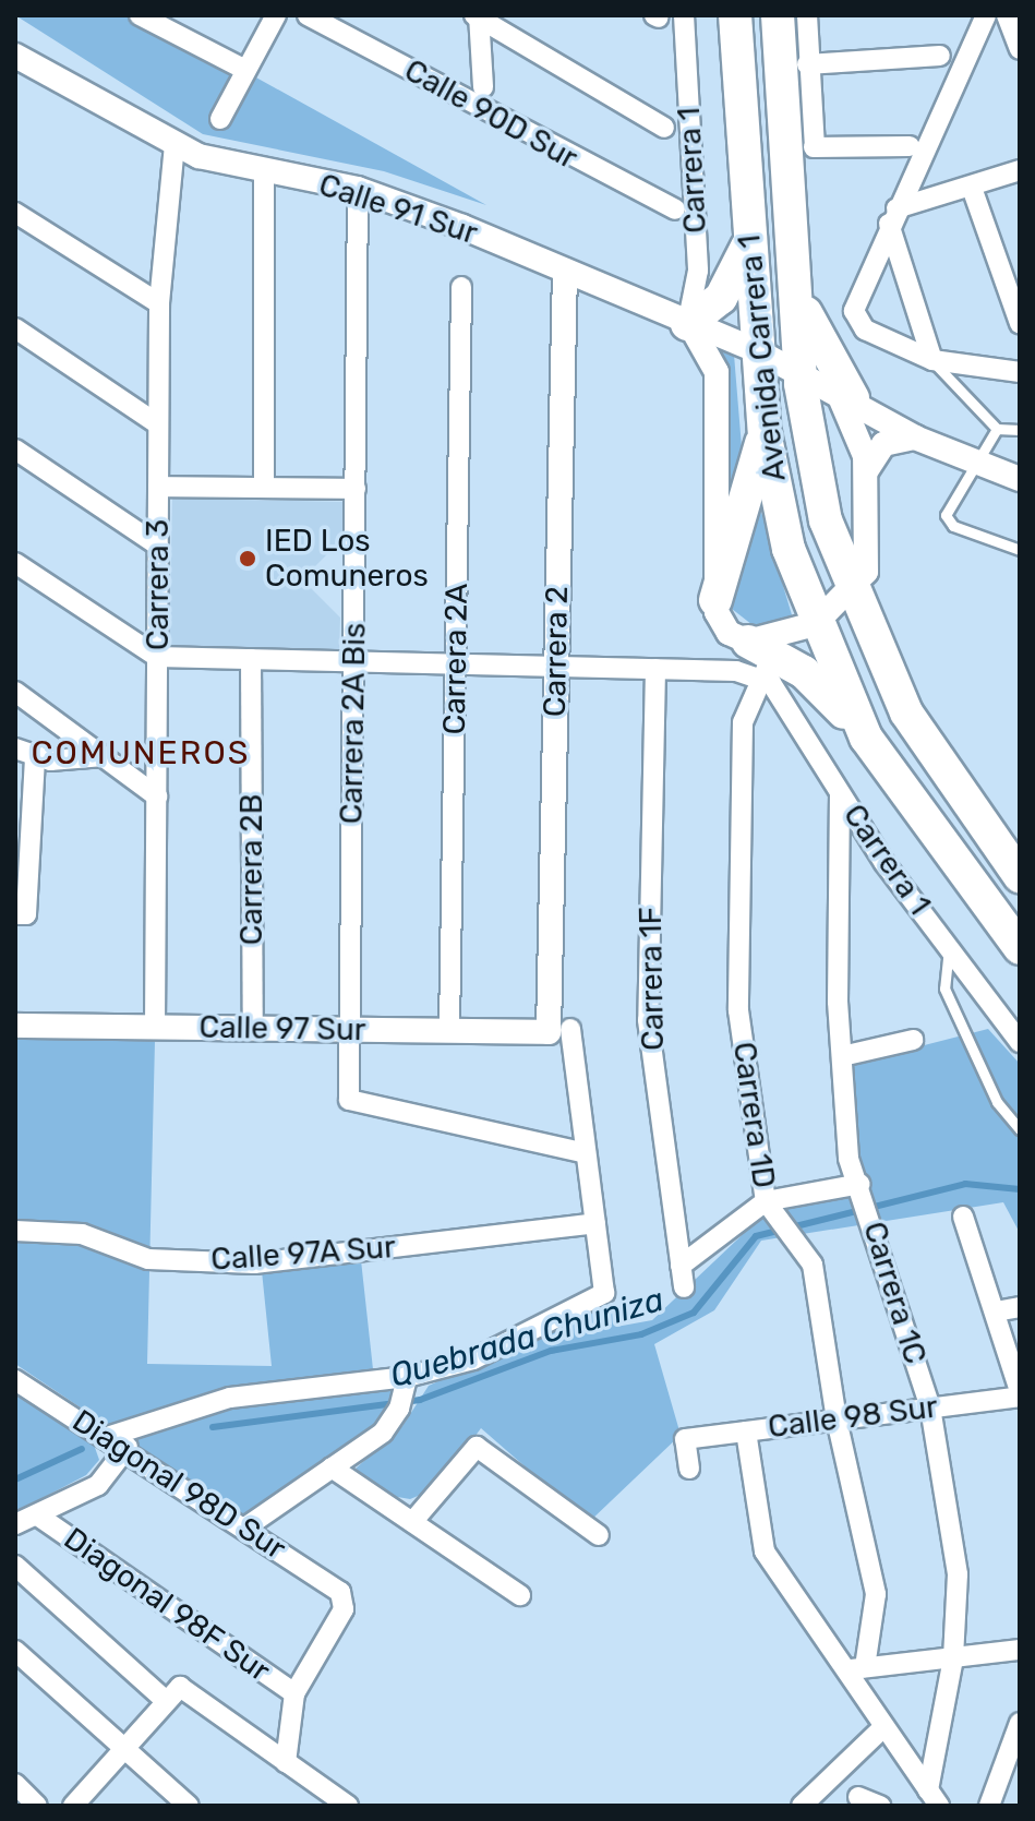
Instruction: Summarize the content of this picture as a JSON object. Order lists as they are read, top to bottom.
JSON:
{
  "streets": {
    "highway": ["Avenida Carrera 1"],
    "street": [
      "Calle 90D Sur",
      "Carrera 1",
      "Calle 91 Sur",
      "Carrera 3",
      "Carrera 2",
      "Carrera 2A",
      "Carrera 2A Bis",
      "Carrera 2B",
      "Carrera 1F",
      "Calle 97 Sur",
      "Carrera 1D",
      "Calle 97A Sur",
      "Carrera 1C",
      "Calle 98 Sur",
      "Diagonal 98D Sur",
      "Diagonal 98F Sur"
    ]
  },
  "crossings": [
    ["Carrera 1", "Calle 91 Sur"],
    ["Carrera 1", "Carrera 1D"],
    ["Carrera 1", "Carrera 1C"],
    ["Calle 91 Sur", "Avenida Carrera 1"],
    ["Calle 91 Sur", "Carrera 3"],
    ["Calle 91 Sur", "Carrera 2"],
    ["Calle 91 Sur", "Carrera 2A Bis"],
    ["Carrera 3", "Calle 97 Sur"],
    ["Carrera 2", "Carrera 2A Bis"],
    ["Carrera 2", "Calle 97 Sur"],
    ["Carrera 2", "Calle 97A Sur"],
    ["Carrera 2A", "Calle 97 Sur"],
    ["Carrera 2A Bis", "Calle 97 Sur"],
    ["Carrera 2B", "Calle 97 Sur"],
    ["Carrera 1D", "Calle 98 Sur"],
    ["Carrera 1C", "Calle 98 Sur"],
    ["Diagonal 98D Sur", "Diagonal 98F Sur"]
  ],
  "districts": ["COMUNEROS"],
  "water": ["Quebrada Chuniza"],
  "places": ["IED Los Comuneros"]
}
